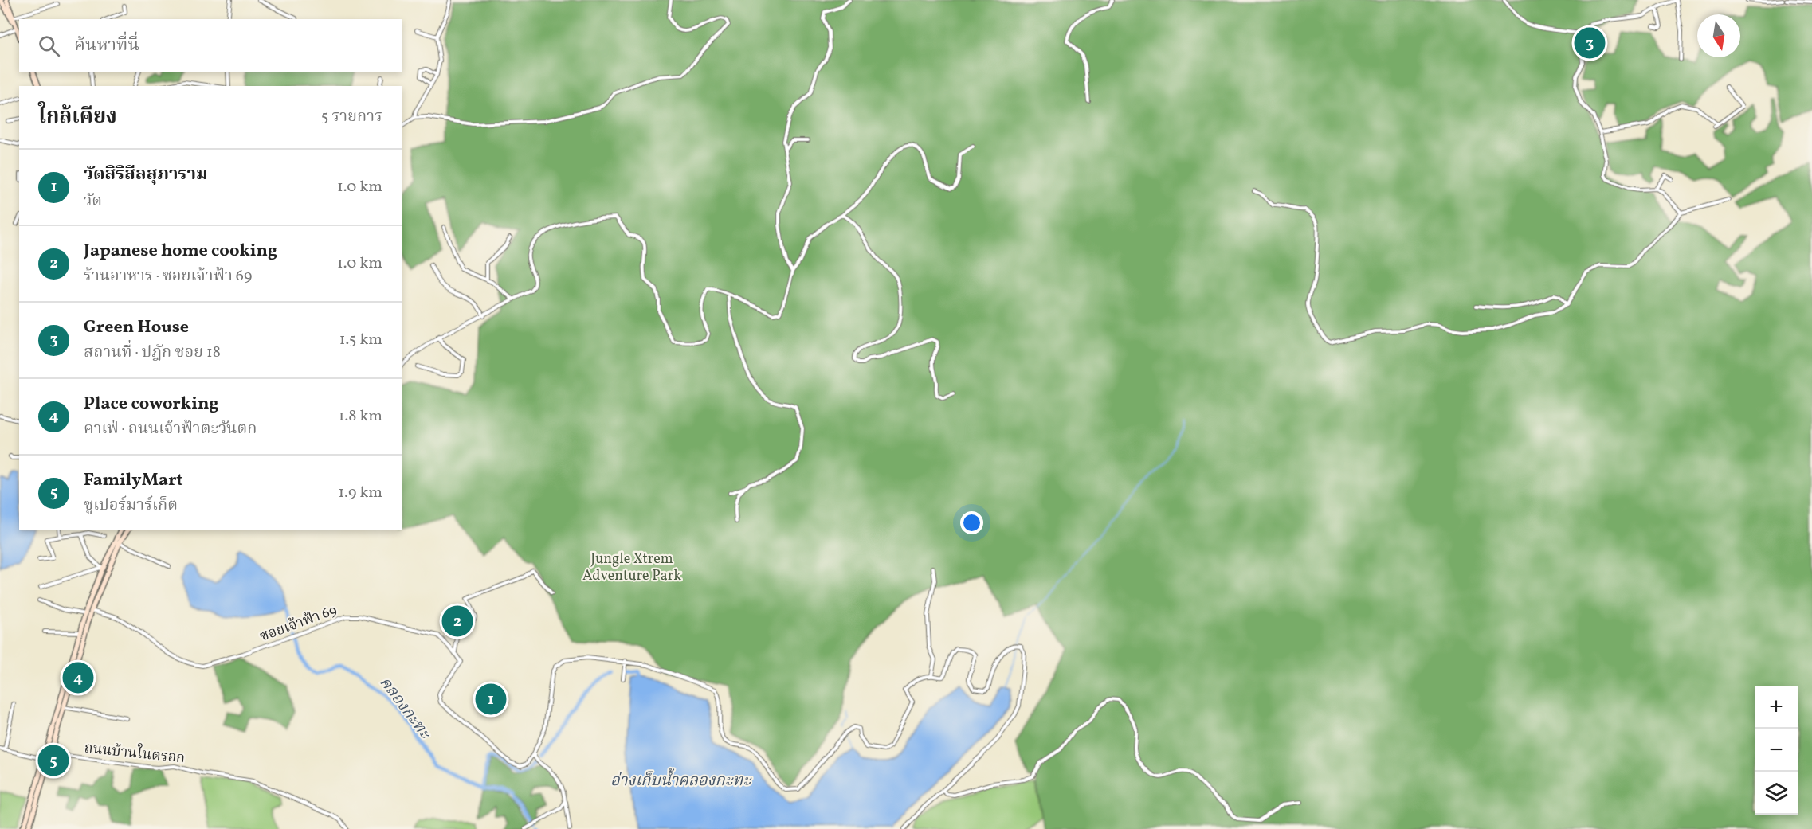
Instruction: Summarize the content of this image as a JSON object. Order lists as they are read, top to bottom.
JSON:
{
  "streets": {
    "street": ["ซอยเจ้าฟ้า 69", "ถนนบ้านในตรอก"]
  },
  "water": ["คลองกะทะ", "อ่างเก็บน้ำคลองกะทะ"],
  "parks": ["Jungle Xtrem Adventure Park"],
  "north": "bottom",
  "page": {
    "search": "ค้นหาที่นี่",
    "pins": [
      "3",
      "2",
      "4",
      "1",
      "5"
    ],
    "heading": ["ใกล้เคียง", "5 รายการ"],
    "list": [
      {
        "mark": "1",
        "name": "วัดสิริสีลสุภาราม",
        "note": "วัด",
        "value": "1.0 km"
      },
      {
        "mark": "2",
        "name": "Japanese home cooking",
        "note": "ร้านอาหาร · ซอยเจ้าฟ้า 69",
        "value": "1.0 km"
      },
      {
        "mark": "3",
        "name": "Green House",
        "note": "สถานที่ · ปฎัก ซอย 18",
        "value": "1.5 km"
      },
      {
        "mark": "4",
        "name": "Place coworking",
        "note": "คาเฟ่ · ถนนเจ้าฟ้าตะวันตก",
        "value": "1.8 km"
      },
      {
        "mark": "5",
        "name": "FamilyMart",
        "note": "ซูเปอร์มาร์เก็ต",
        "value": "1.9 km"
      }
    ],
    "map_buttons": ["+", "−"]
  }
}
